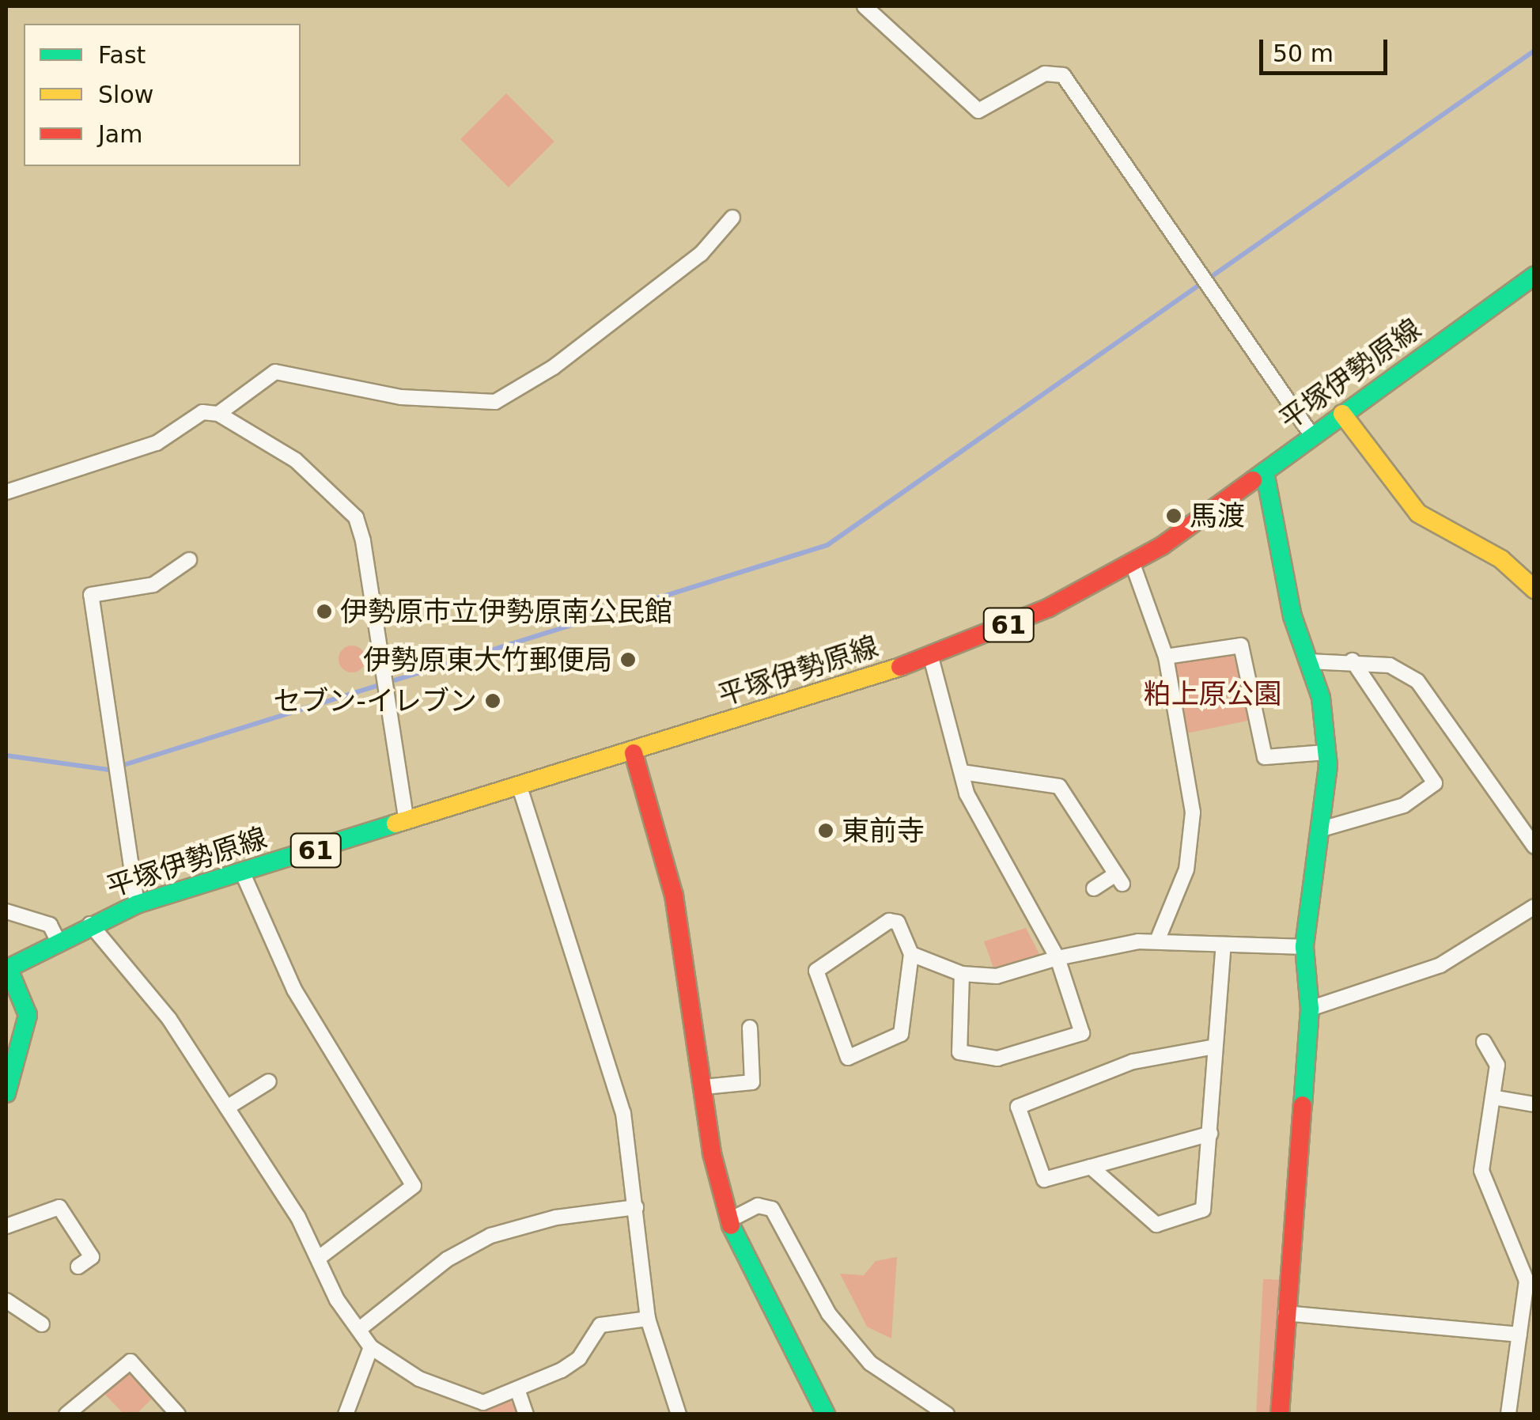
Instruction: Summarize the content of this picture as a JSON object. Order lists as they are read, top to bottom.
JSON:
{
  "streets": {
    "street": ["平塚伊勢原線", "61"]
  },
  "parks": ["粕上原公園"],
  "places": [
    "馬渡",
    "伊勢原市立伊勢原南公民館",
    "伊勢原東大竹郵便局",
    "セブン-イレブン",
    "東前寺"
  ],
  "legend": ["Fast", "Slow", "Jam"],
  "scale_bar": "50 m"
}
